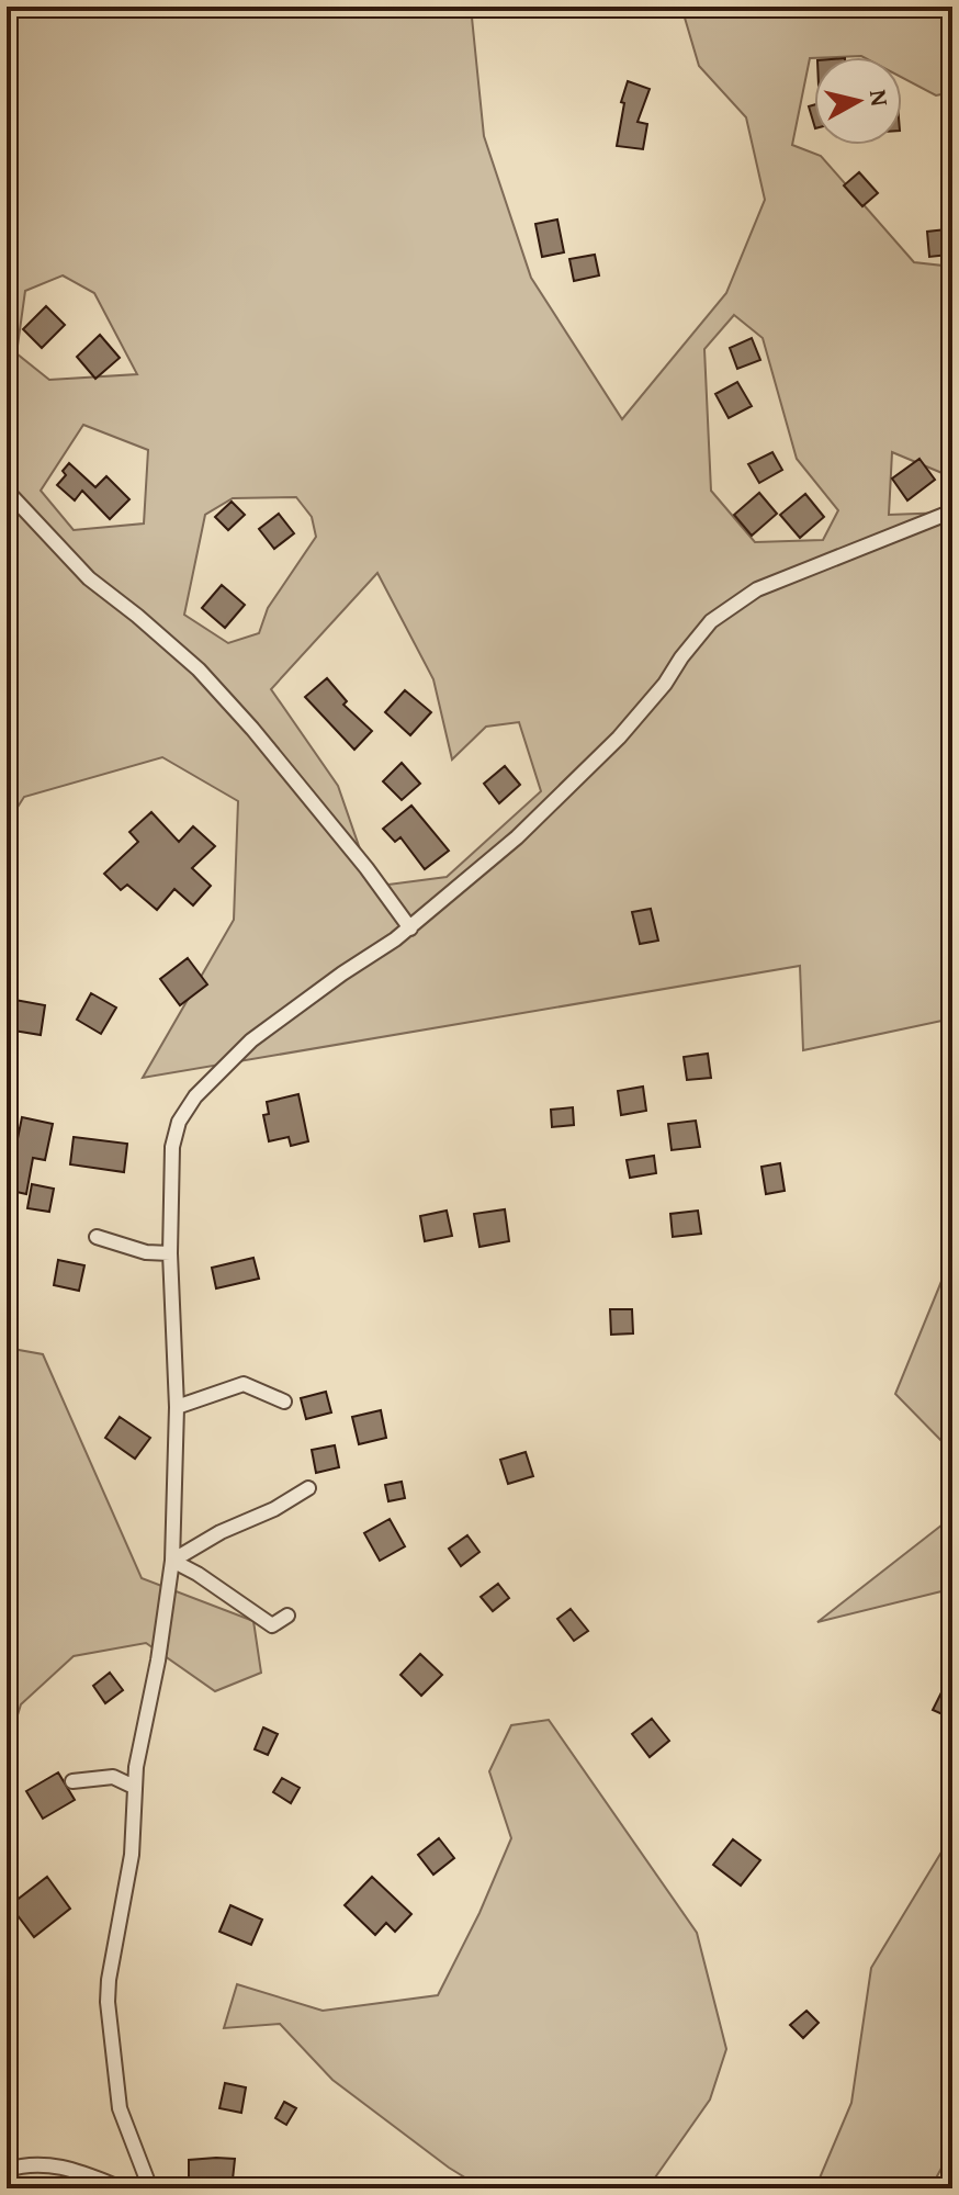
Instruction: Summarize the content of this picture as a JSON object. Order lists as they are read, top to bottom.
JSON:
{
  "north": "right"
}
